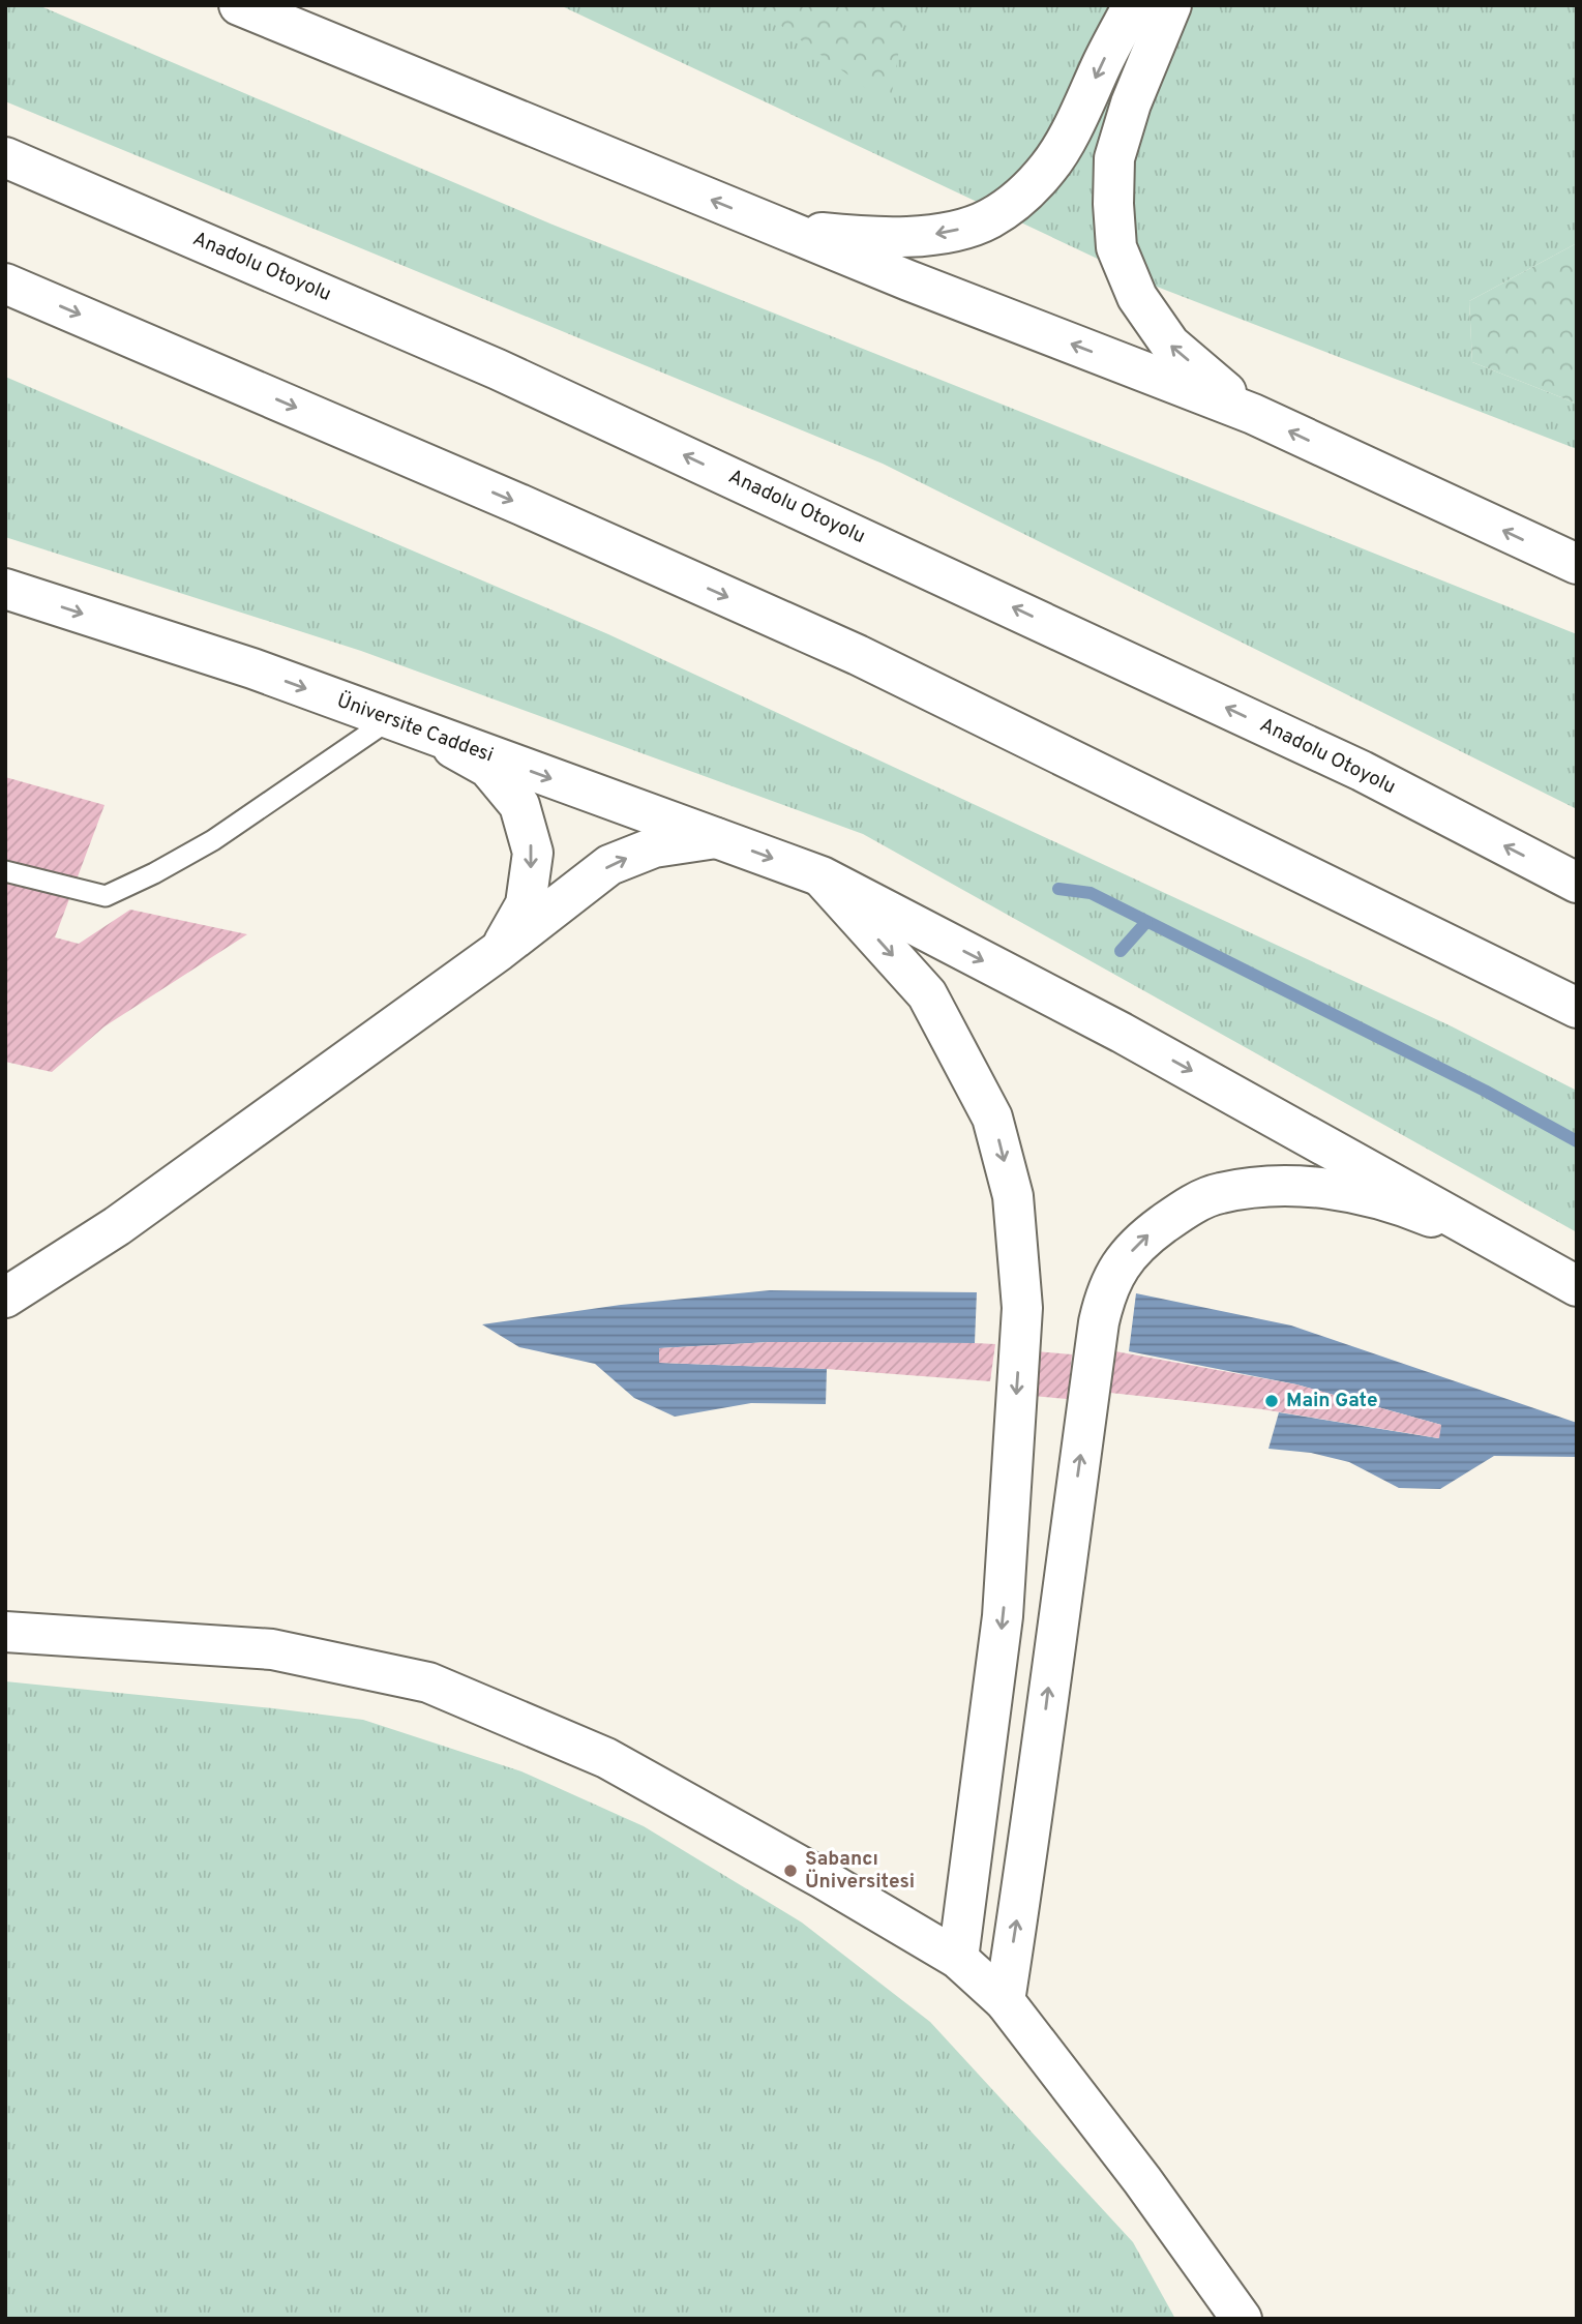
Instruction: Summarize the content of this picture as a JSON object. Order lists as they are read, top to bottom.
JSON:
{
  "streets": {
    "main road": ["Anadolu Otoyolu", "Üniversite Caddesi"]
  },
  "places": ["Main Gate", "Sabancı Üniversitesi"]
}
